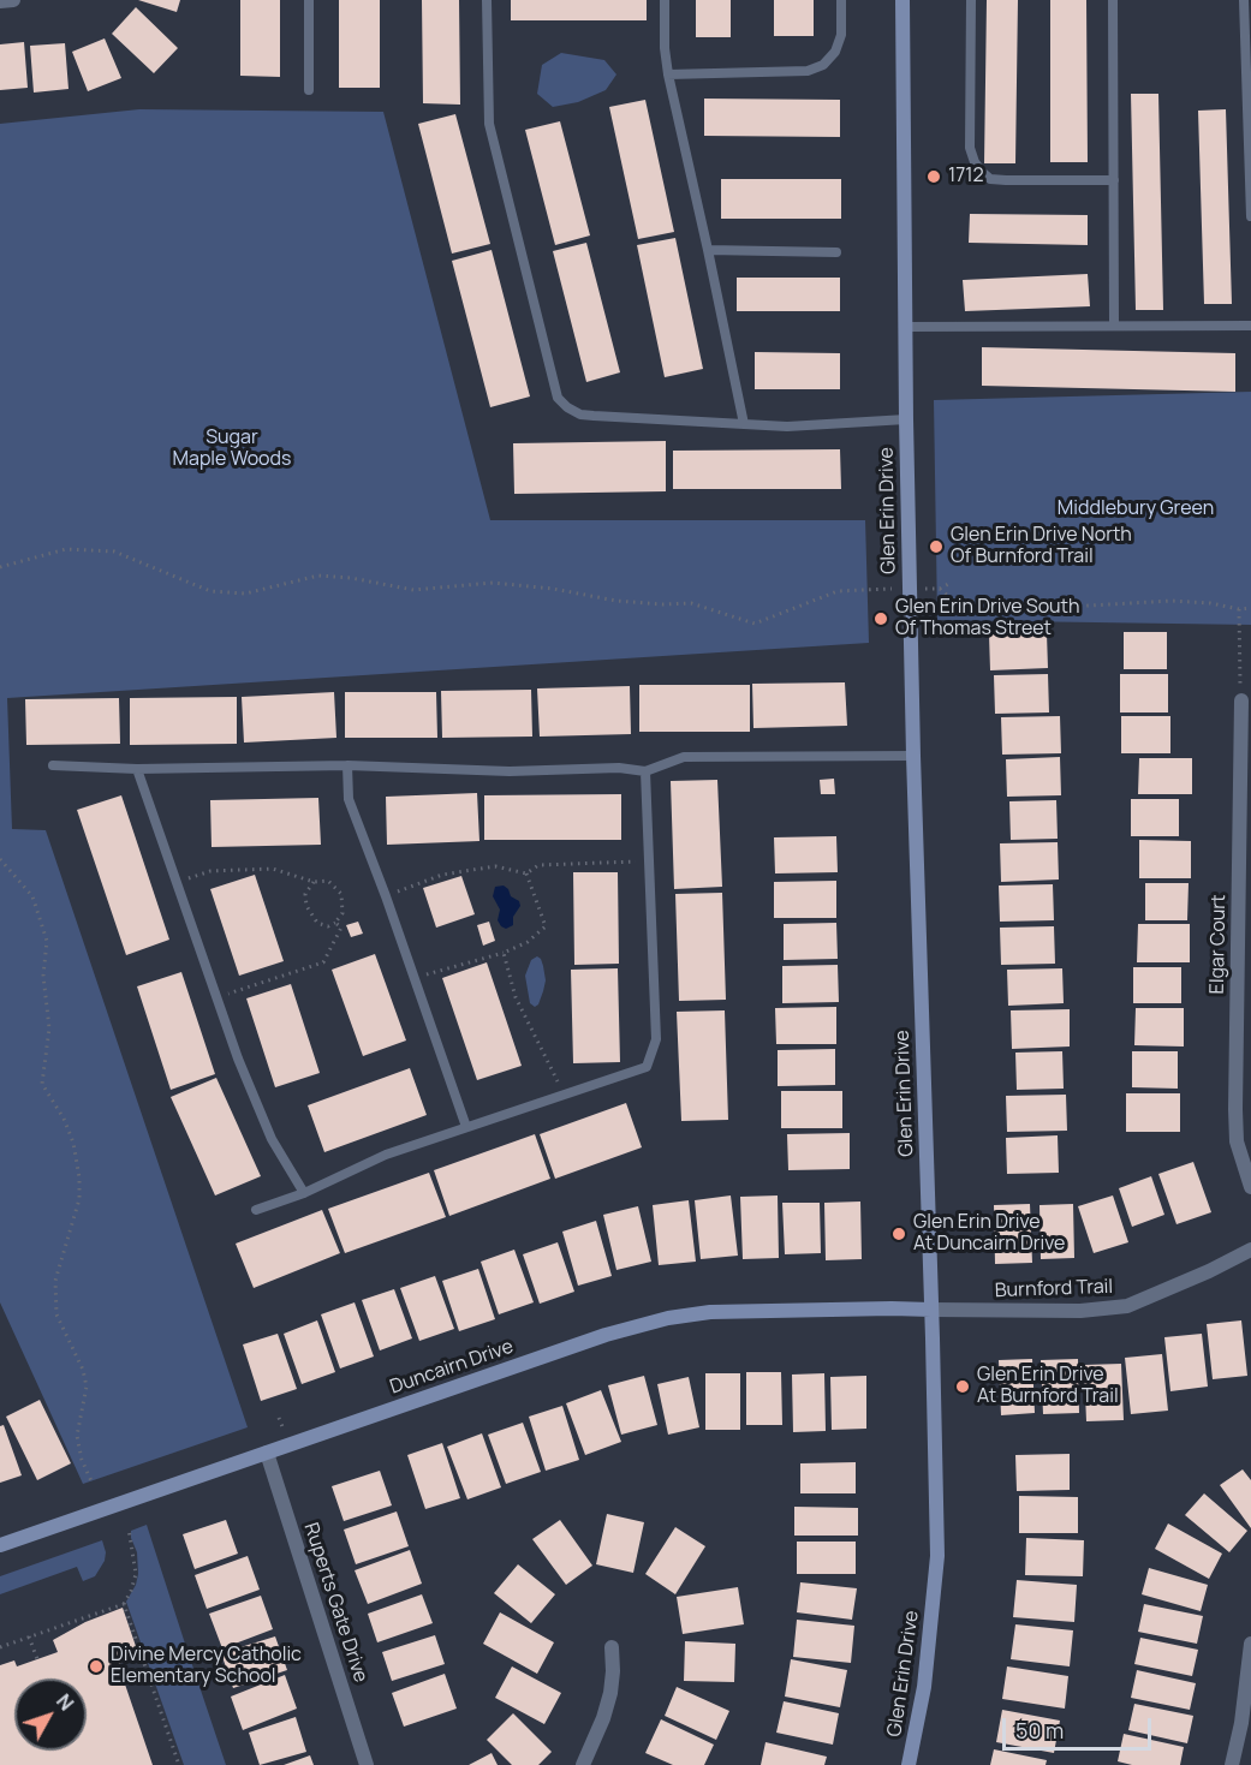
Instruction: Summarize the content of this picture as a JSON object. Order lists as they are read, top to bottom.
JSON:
{
  "streets": {
    "street": [
      "Glen Erin Drive",
      "Elgar Court",
      "Burnford Trail",
      "Duncairn Drive",
      "Ruperts Gate Drive"
    ]
  },
  "crossings": [
    ["Glen Erin Drive", "Burnford Trail"],
    ["Glen Erin Drive", "Duncairn Drive"],
    ["Burnford Trail", "Duncairn Drive"],
    ["Duncairn Drive", "Ruperts Gate Drive"]
  ],
  "parks": ["Sugar Maple Woods", "Middlebury Green"],
  "places": [
    "1712",
    "Glen Erin Drive North Of Burnford Trail",
    "Glen Erin Drive South Of Thomas Street",
    "Glen Erin Drive At Duncairn Drive",
    "Glen Erin Drive At Burnford Trail",
    "Divine Mercy Catholic Elementary School"
  ],
  "scale_bar": "50 m",
  "north": "top right"
}
